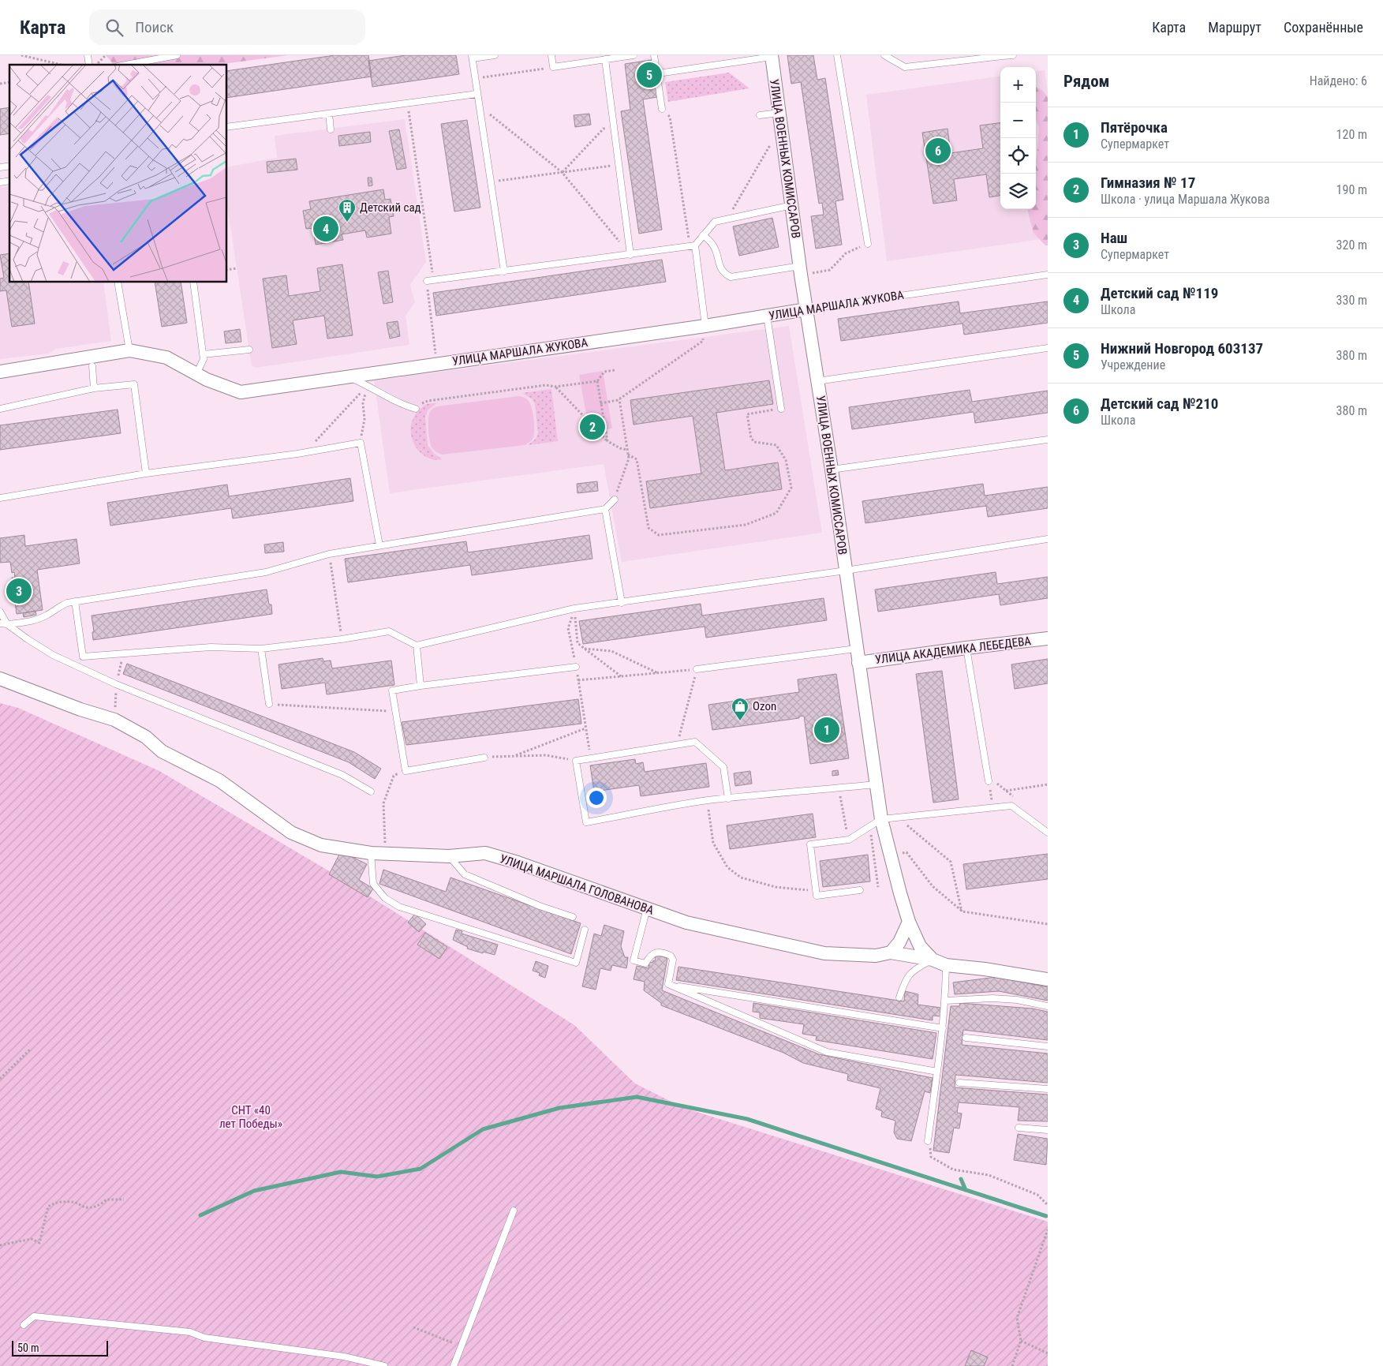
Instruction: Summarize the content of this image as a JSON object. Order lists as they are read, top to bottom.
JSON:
{
  "streets": {
    "street": [
      "УЛИЦА ВОЕННЫХ КОМИССАРОВ",
      "УЛИЦА МАРШАЛА ЖУКОВА",
      "УЛИЦА АКАДЕМИКА ЛЕБЕДЕВА",
      "УЛИЦА МАРШАЛА ГОЛОВАНОВА"
    ]
  },
  "crossings": [
    ["УЛИЦА ВОЕННЫХ КОМИССАРОВ", "УЛИЦА МАРШАЛА ЖУКОВА"],
    ["УЛИЦА ВОЕННЫХ КОМИССАРОВ", "УЛИЦА АКАДЕМИКА ЛЕБЕДЕВА"],
    ["УЛИЦА ВОЕННЫХ КОМИССАРОВ", "УЛИЦА МАРШАЛА ГОЛОВАНОВА"]
  ],
  "parks": ["СНТ «40 лет Победы»"],
  "places": {
    "building": ["Детский сад"],
    "shop": ["Ozon"]
  },
  "scale_bar": "50 m",
  "page": {
    "header": "Карта",
    "search": "Поиск",
    "nav": ["Карта", "Маршрут", "Сохранённые"],
    "heading": ["Рядом", "Найдено: 6"],
    "pins": [
      "5",
      "6",
      "4",
      "2",
      "3",
      "1"
    ],
    "map_buttons": ["+", "−"],
    "list": [
      {
        "mark": "1",
        "name": "Пятёрочка",
        "note": "Супермаркет",
        "value": "120 m"
      },
      {
        "mark": "2",
        "name": "Гимназия № 17",
        "note": "Школа · улица Маршала Жукова",
        "value": "190 m"
      },
      {
        "mark": "3",
        "name": "Наш",
        "note": "Супермаркет",
        "value": "320 m"
      },
      {
        "mark": "4",
        "name": "Детский сад №119",
        "note": "Школа",
        "value": "330 m"
      },
      {
        "mark": "5",
        "name": "Нижний Новгород 603137",
        "note": "Учреждение",
        "value": "380 m"
      },
      {
        "mark": "6",
        "name": "Детский сад №210",
        "note": "Школа",
        "value": "380 m"
      }
    ],
    "scale": "50 m"
  }
}
